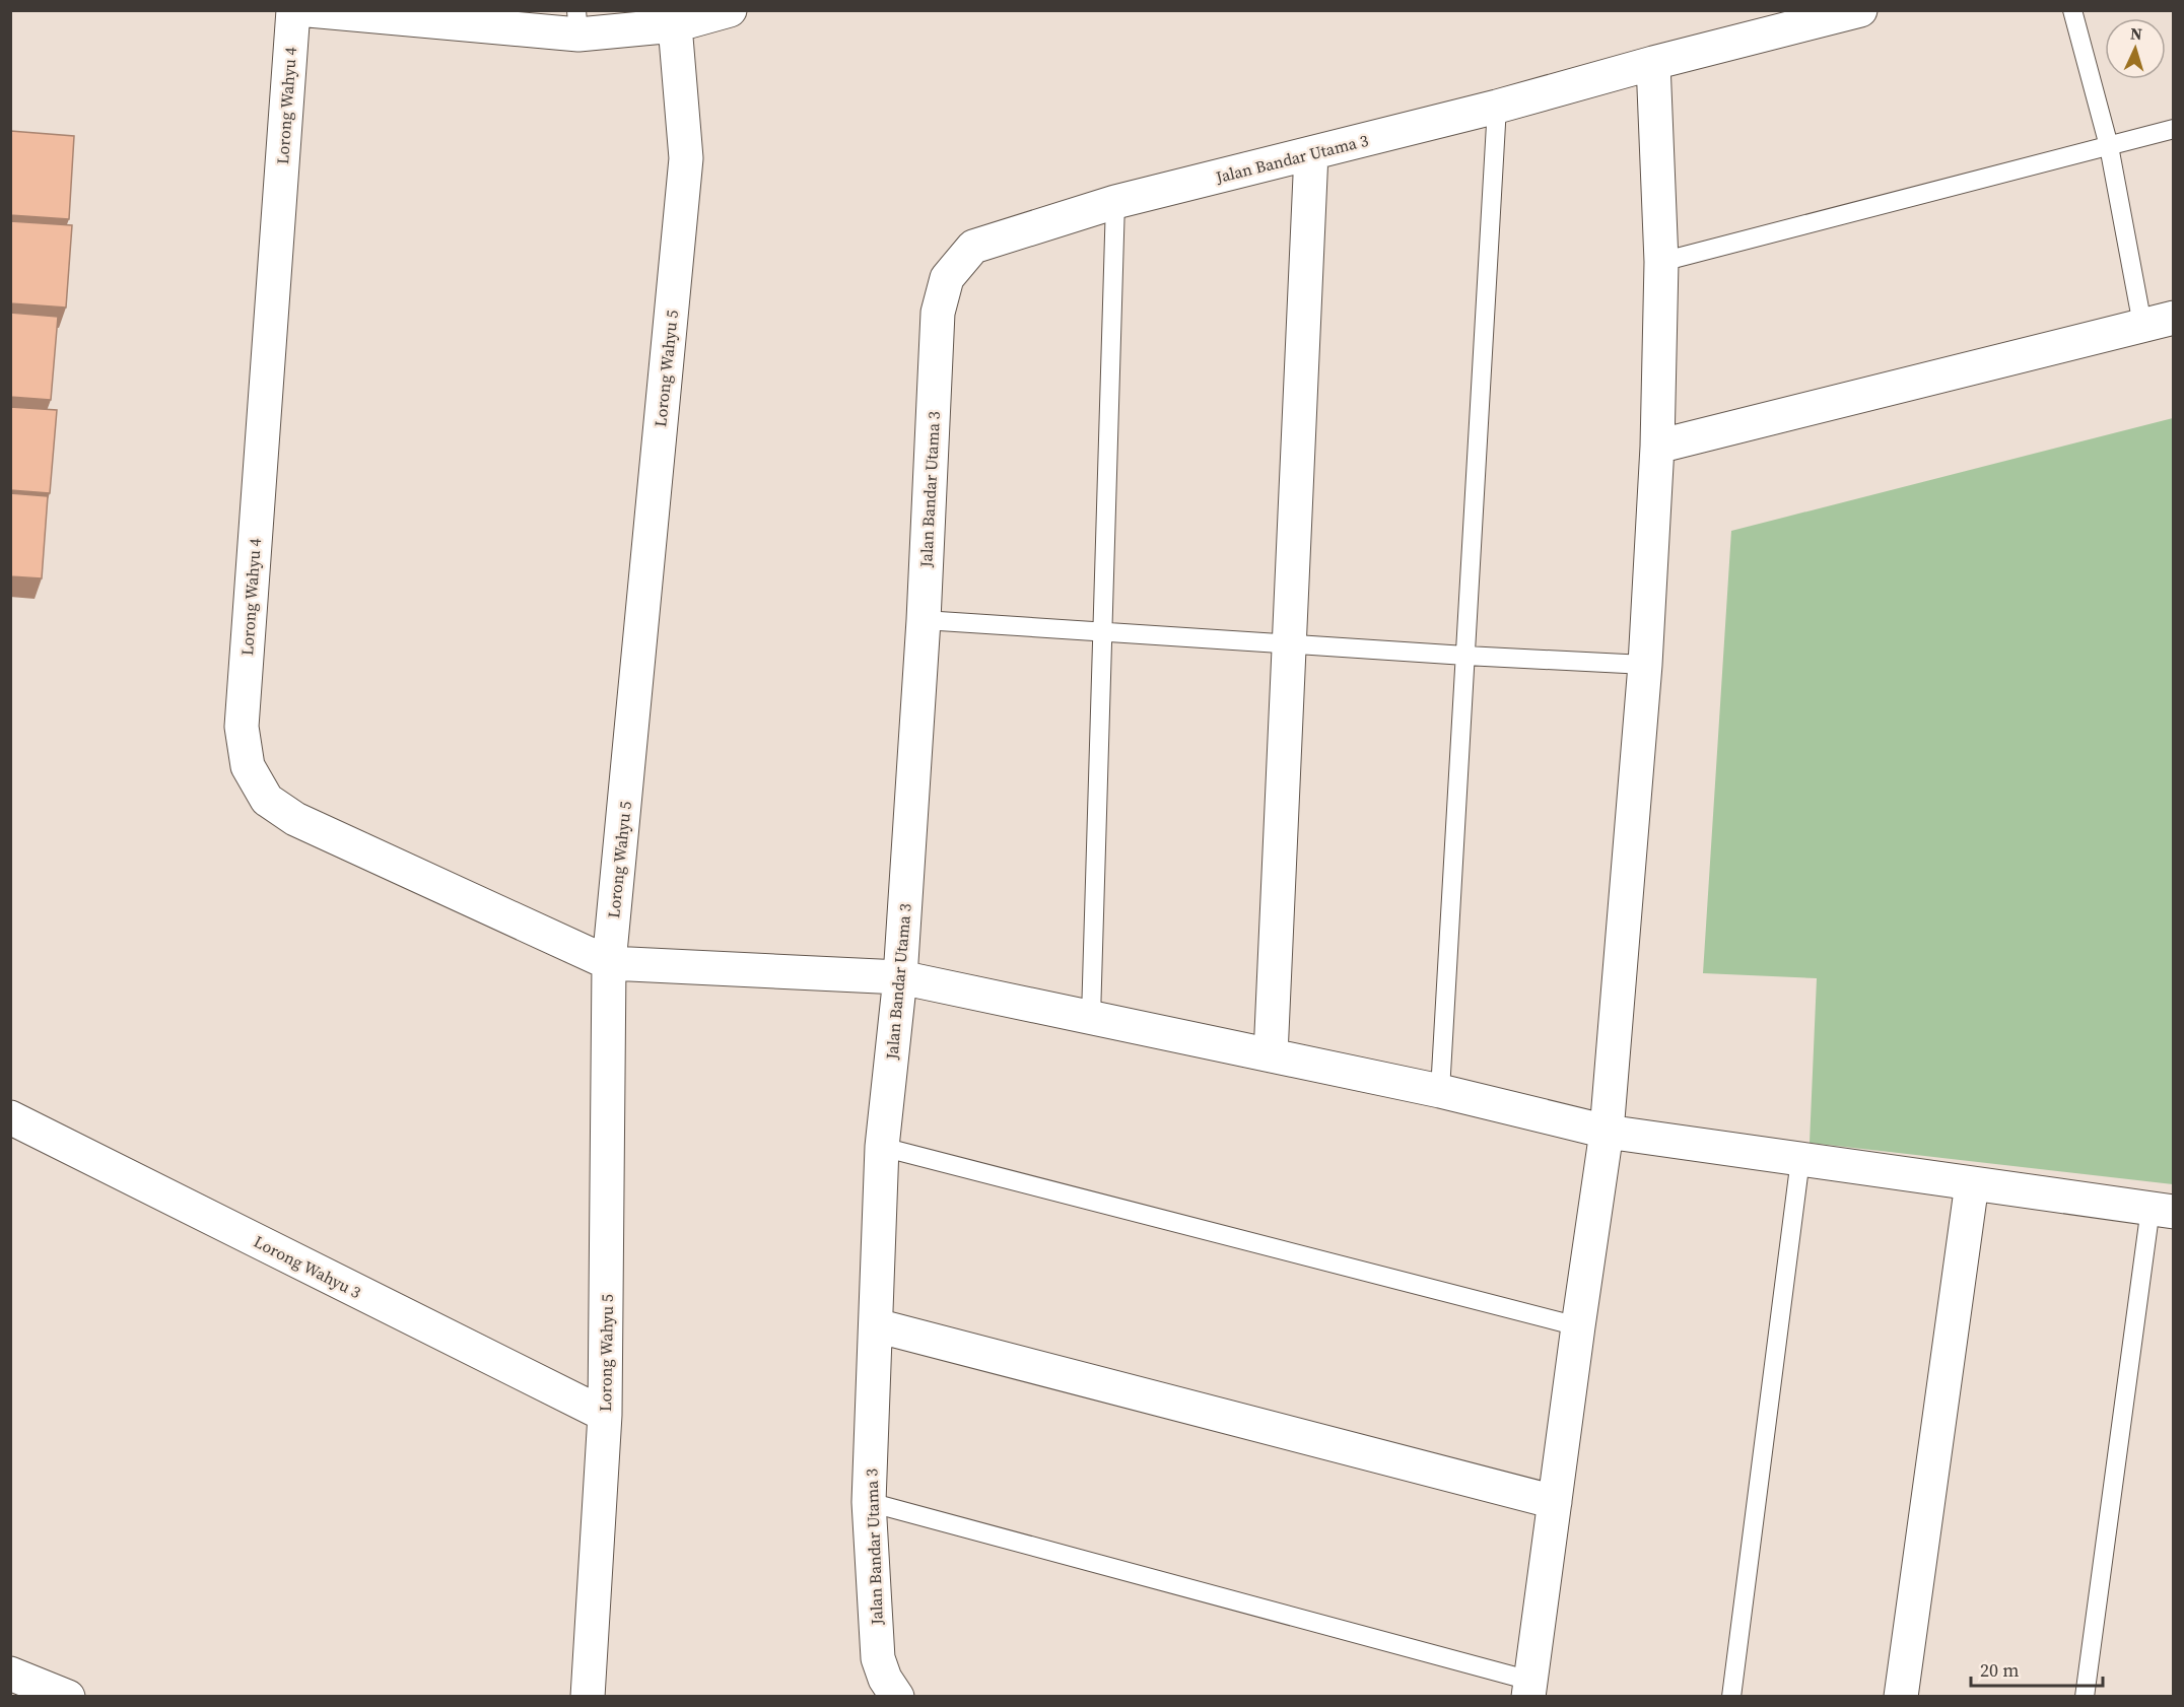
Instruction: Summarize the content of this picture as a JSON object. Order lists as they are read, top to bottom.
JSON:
{
  "streets": {
    "street": [
      "Lorong Wahyu 4",
      "Jalan Bandar Utama 3",
      "Lorong Wahyu 5",
      "Lorong Wahyu 3"
    ]
  },
  "crossings": [
    ["Lorong Wahyu 4", "Lorong Wahyu 5"],
    ["Lorong Wahyu 5", "Lorong Wahyu 3"]
  ],
  "scale_bar": "20 m",
  "north": "top"
}
